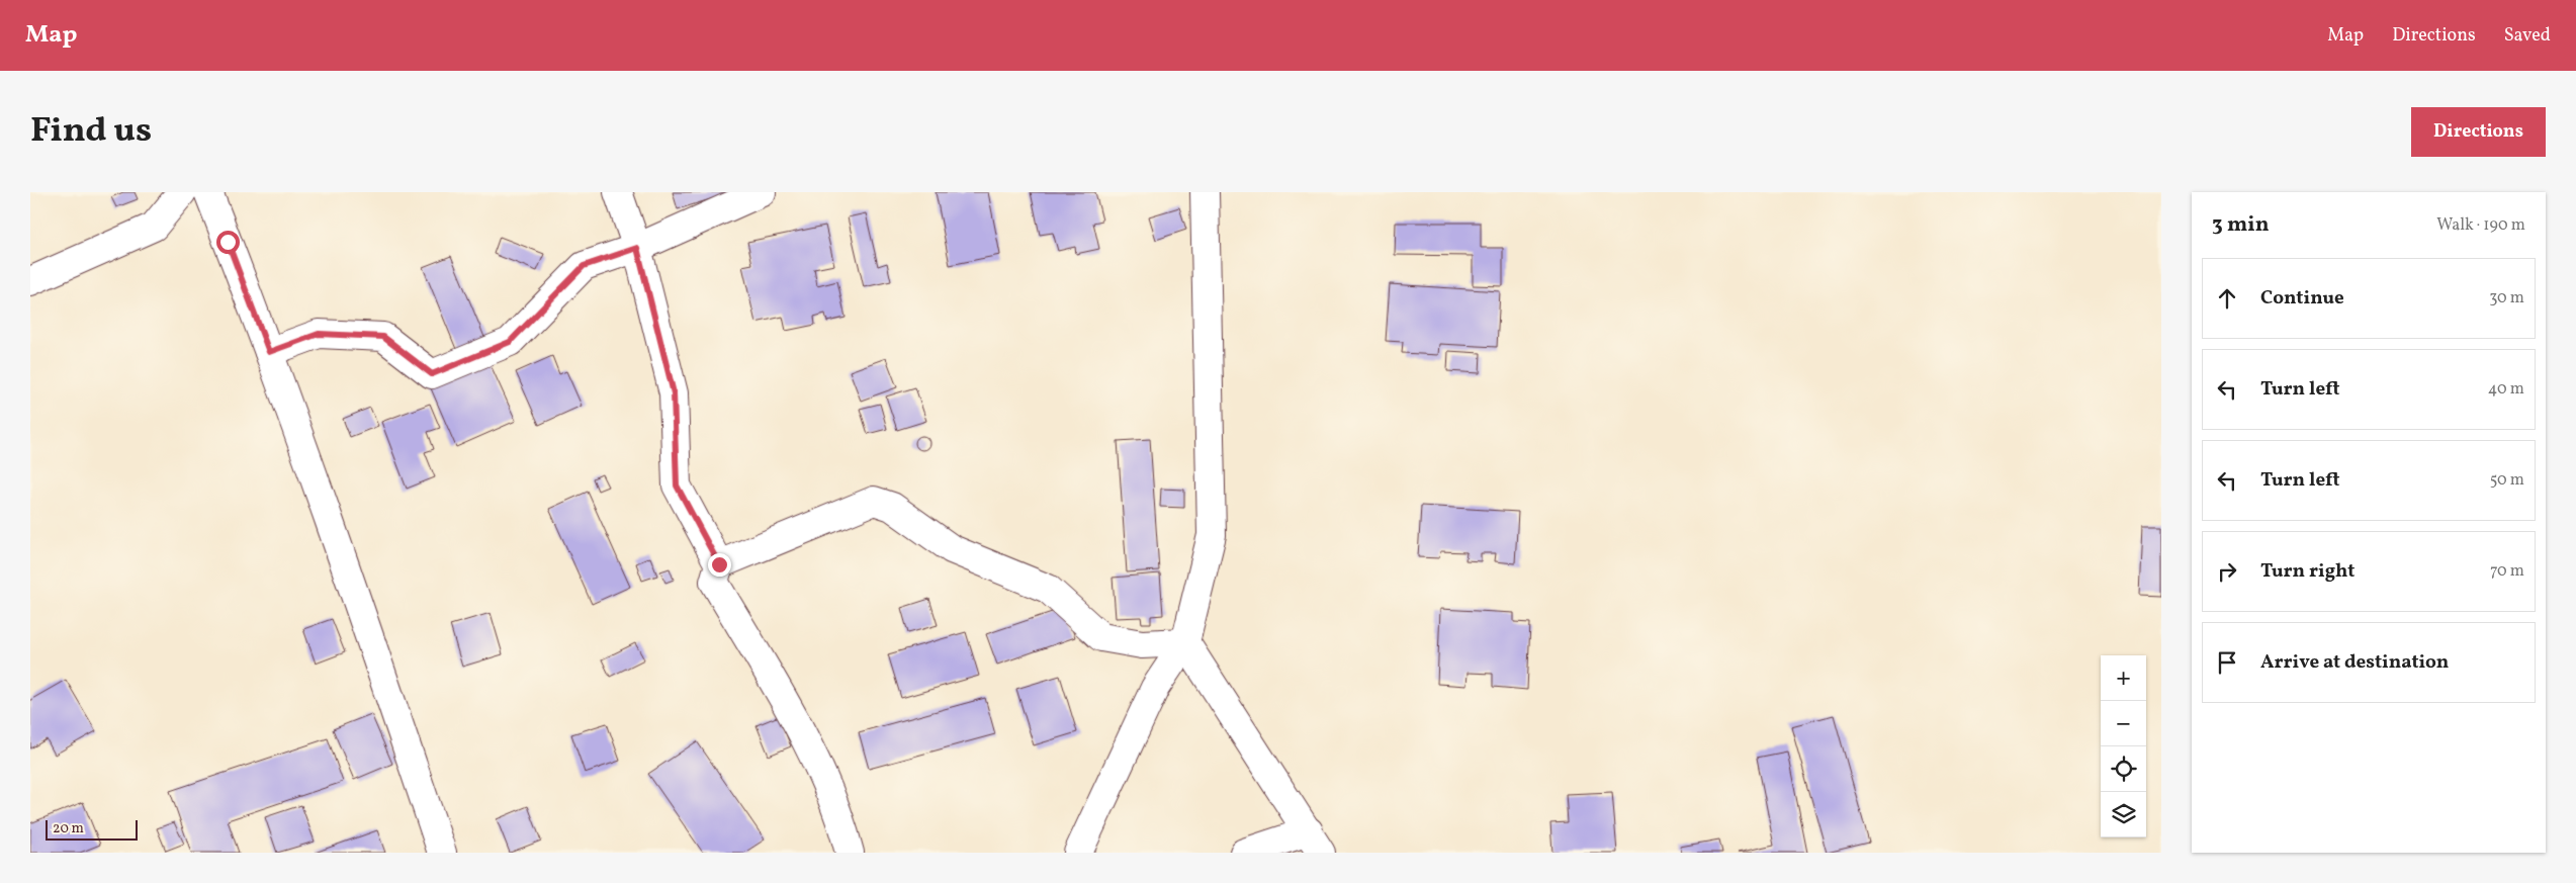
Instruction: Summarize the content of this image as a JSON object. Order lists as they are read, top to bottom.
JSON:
{
  "scale_bar": "20 m",
  "page": {
    "header": "Map",
    "nav": ["Map", "Directions", "Saved"],
    "title": "Find us",
    "buttons": "Directions",
    "heading": ["3 min", "Walk · 190 m"],
    "list": [
      ["Continue", "30 m"],
      ["Turn left", "40 m"],
      ["Turn left", "50 m"],
      ["Turn right", "70 m"],
      "Arrive at destination"
    ],
    "map_buttons": ["+", "−"],
    "scale": "20 m"
  }
}
